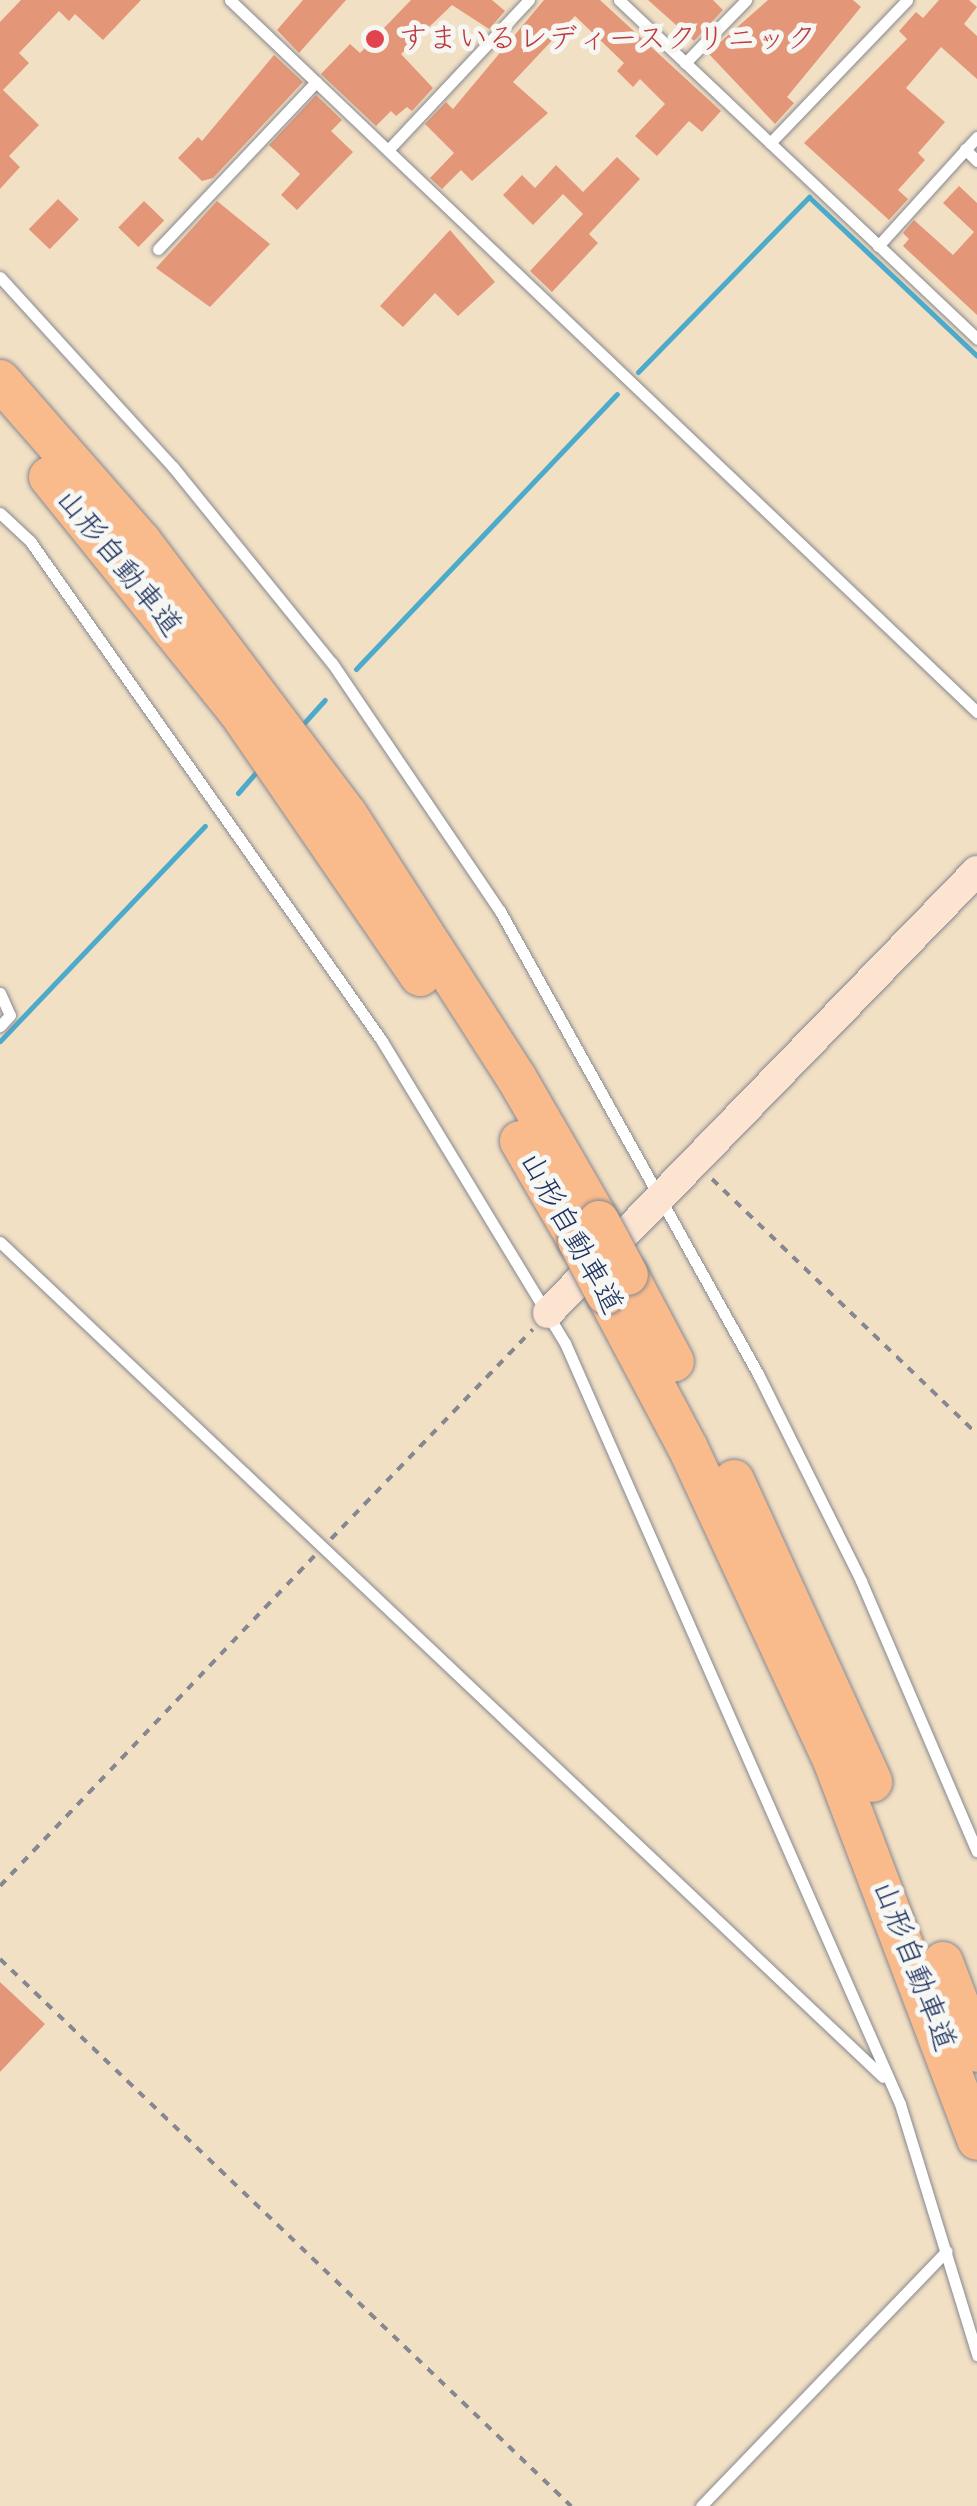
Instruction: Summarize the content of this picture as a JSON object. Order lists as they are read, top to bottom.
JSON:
{
  "streets": {
    "highway": ["山形自動車道"]
  },
  "places": ["すまいるレディースクリニック"]
}
